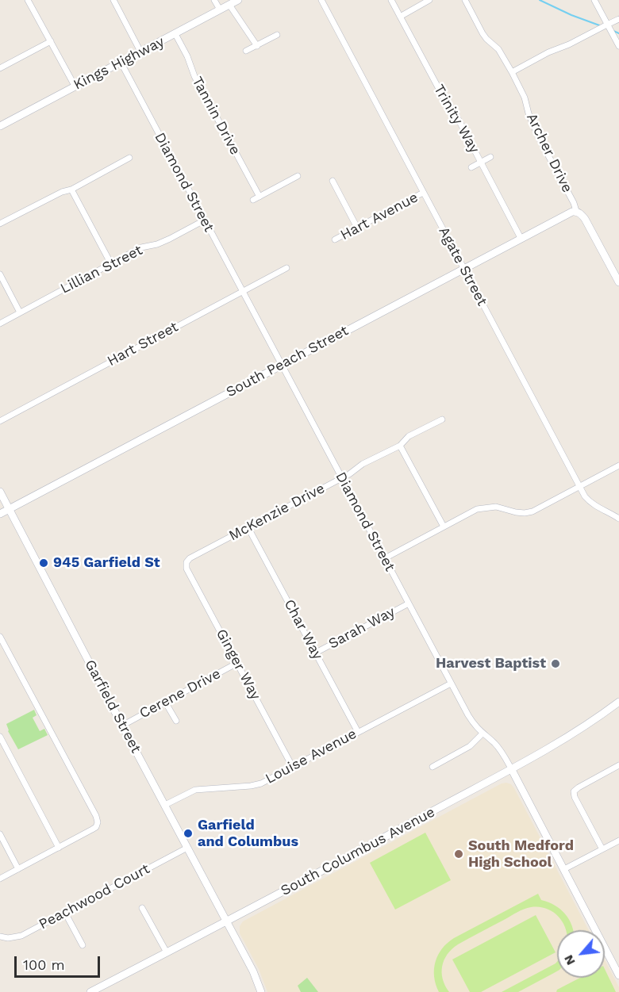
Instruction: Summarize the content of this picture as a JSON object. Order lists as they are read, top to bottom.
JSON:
{
  "streets": {
    "street": [
      "Kings Highway",
      "Tannin Drive",
      "Trinity Way",
      "Archer Drive",
      "Diamond Street",
      "Hart Avenue",
      "Agate Street",
      "Lillian Street",
      "Hart Street",
      "South Peach Street",
      "McKenzie Drive",
      "Sarah Way",
      "Char Way",
      "Ginger Way",
      "Cerene Drive",
      "Garfield Street",
      "Louise Avenue",
      "South Columbus Avenue",
      "Peachwood Court"
    ]
  },
  "crossings": [
    ["Kings Highway", "Tannin Drive"],
    ["Kings Highway", "Diamond Street"],
    ["Trinity Way", "South Peach Street"],
    ["Archer Drive", "South Peach Street"],
    ["Diamond Street", "Lillian Street"],
    ["Diamond Street", "Hart Street"],
    ["Diamond Street", "South Peach Street"],
    ["Diamond Street", "McKenzie Drive"],
    ["Diamond Street", "Sarah Way"],
    ["Diamond Street", "Louise Avenue"],
    ["Diamond Street", "South Columbus Avenue"],
    ["Hart Avenue", "Agate Street"],
    ["Agate Street", "South Peach Street"],
    ["South Peach Street", "Garfield Street"],
    ["McKenzie Drive", "Char Way"],
    ["McKenzie Drive", "Ginger Way"],
    ["Sarah Way", "Char Way"],
    ["Char Way", "Louise Avenue"],
    ["Ginger Way", "Cerene Drive"],
    ["Ginger Way", "Louise Avenue"],
    ["Cerene Drive", "Garfield Street"],
    ["Garfield Street", "Louise Avenue"],
    ["Garfield Street", "South Columbus Avenue"],
    ["Garfield Street", "Peachwood Court"]
  ],
  "places": [
    "945 Garfield St",
    "Harvest Baptist",
    "Garfield and Columbus",
    "South Medford High School"
  ],
  "scale_bar": "100 m",
  "north": "bottom left"
}
